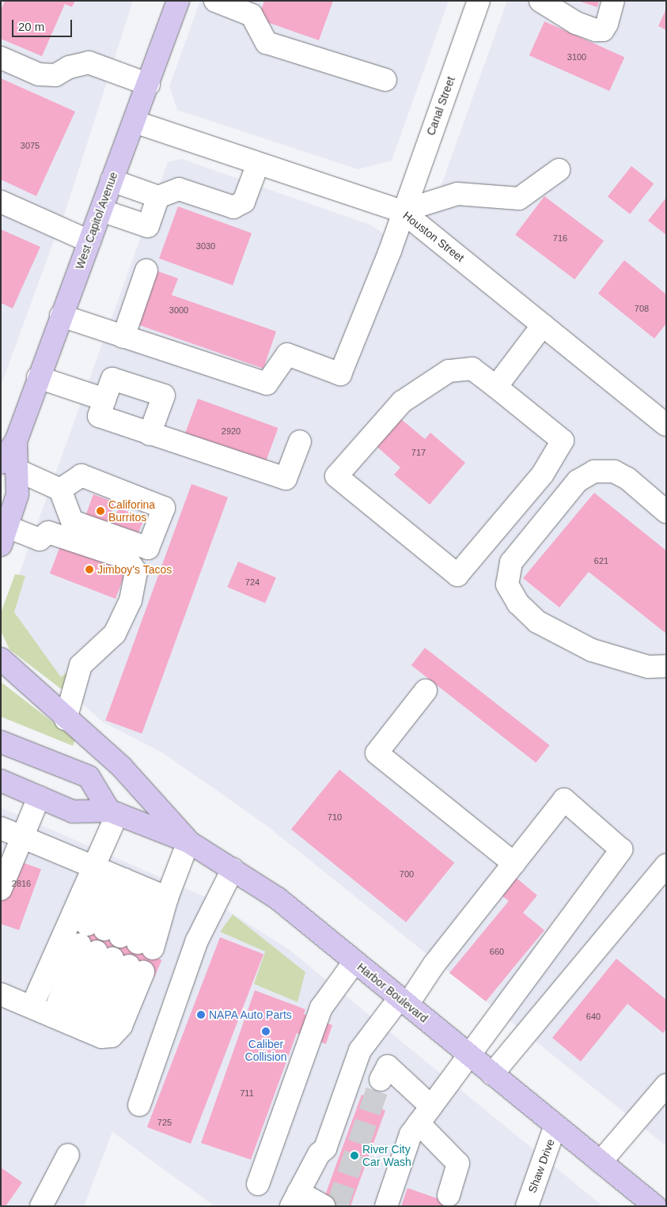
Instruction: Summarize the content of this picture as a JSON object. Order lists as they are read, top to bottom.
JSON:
{
  "streets": {
    "main road": ["West Capitol Avenue", "Harbor Boulevard"],
    "street": ["Canal Street", "Houston Street", "Shaw Drive"]
  },
  "crossings": [
    ["Canal Street", "Houston Street"],
    ["West Capitol Avenue", "Houston Street"],
    ["Harbor Boulevard", "Shaw Drive"]
  ],
  "places": [
    "Califorina Burritos",
    "Jimboy's Tacos",
    "NAPA Auto Parts",
    "Caliber Collision",
    "River City Car Wash"
  ],
  "house_numbers": [
    "3100",
    "3075",
    "716",
    "3030",
    "708",
    "3000",
    "2920",
    "717",
    "621",
    "724",
    "710",
    "700",
    "2816",
    "660",
    "640",
    "711",
    "725"
  ],
  "scale_bar": "20 m"
}
